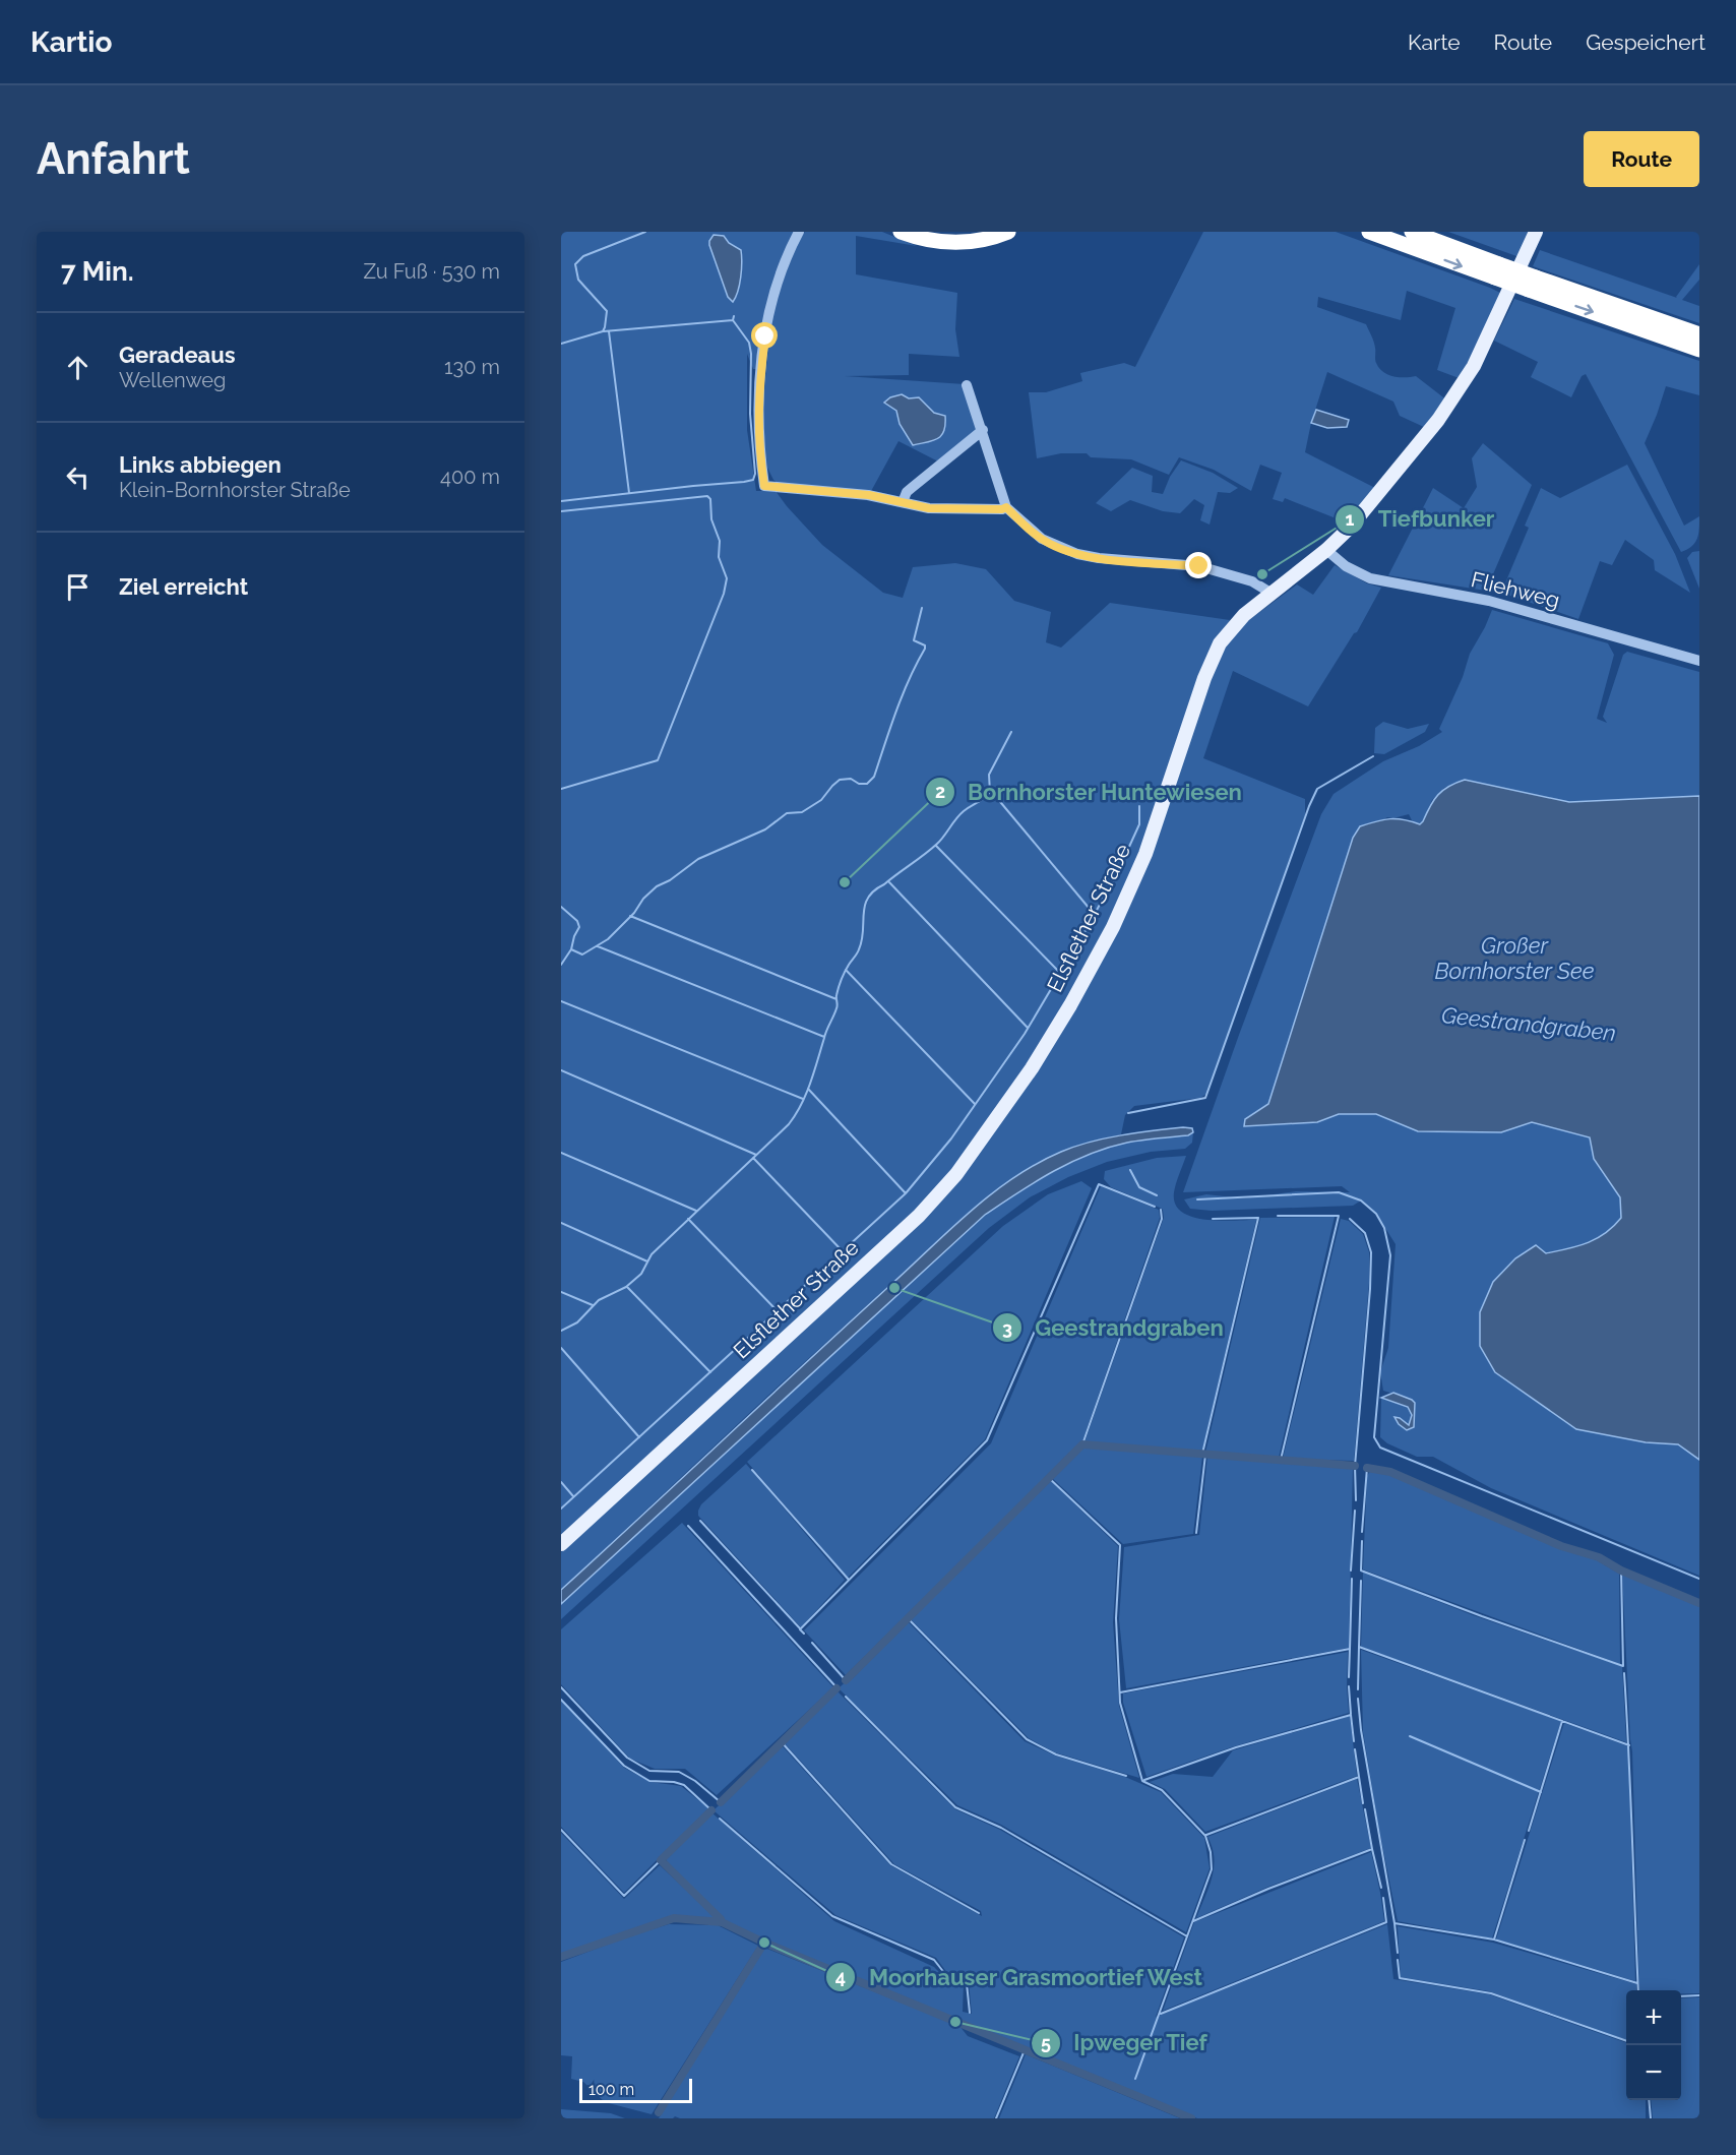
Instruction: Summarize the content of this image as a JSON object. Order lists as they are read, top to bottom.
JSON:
{
  "streets": {
    "main road": ["Elsflether Straße"],
    "street": ["Fliehweg"]
  },
  "crossings": [
    ["Fliehweg", "Elsflether Straße"]
  ],
  "water": ["Großer Bornhorster See", "Geestrandgraben"],
  "places": [
    "Tiefbunker",
    "Bornhorster Huntewiesen",
    "Geestrandgraben",
    "Moorhauser Grasmoortief West",
    "Ipweger Tief"
  ],
  "scale_bar": "100 m",
  "page": {
    "header": "Kartio",
    "nav": ["Karte", "Route", "Gespeichert"],
    "buttons": "Route",
    "title": "Anfahrt",
    "heading": ["7 Min.", "Zu Fuß · 530 m"],
    "list": [
      ["Geradeaus", "Wellenweg", "130 m"],
      ["Links abbiegen", "Klein-Bornhorster Straße", "400 m"],
      "Ziel erreicht"
    ],
    "map_buttons": ["+", "−"],
    "scale": "100 m"
  }
}
